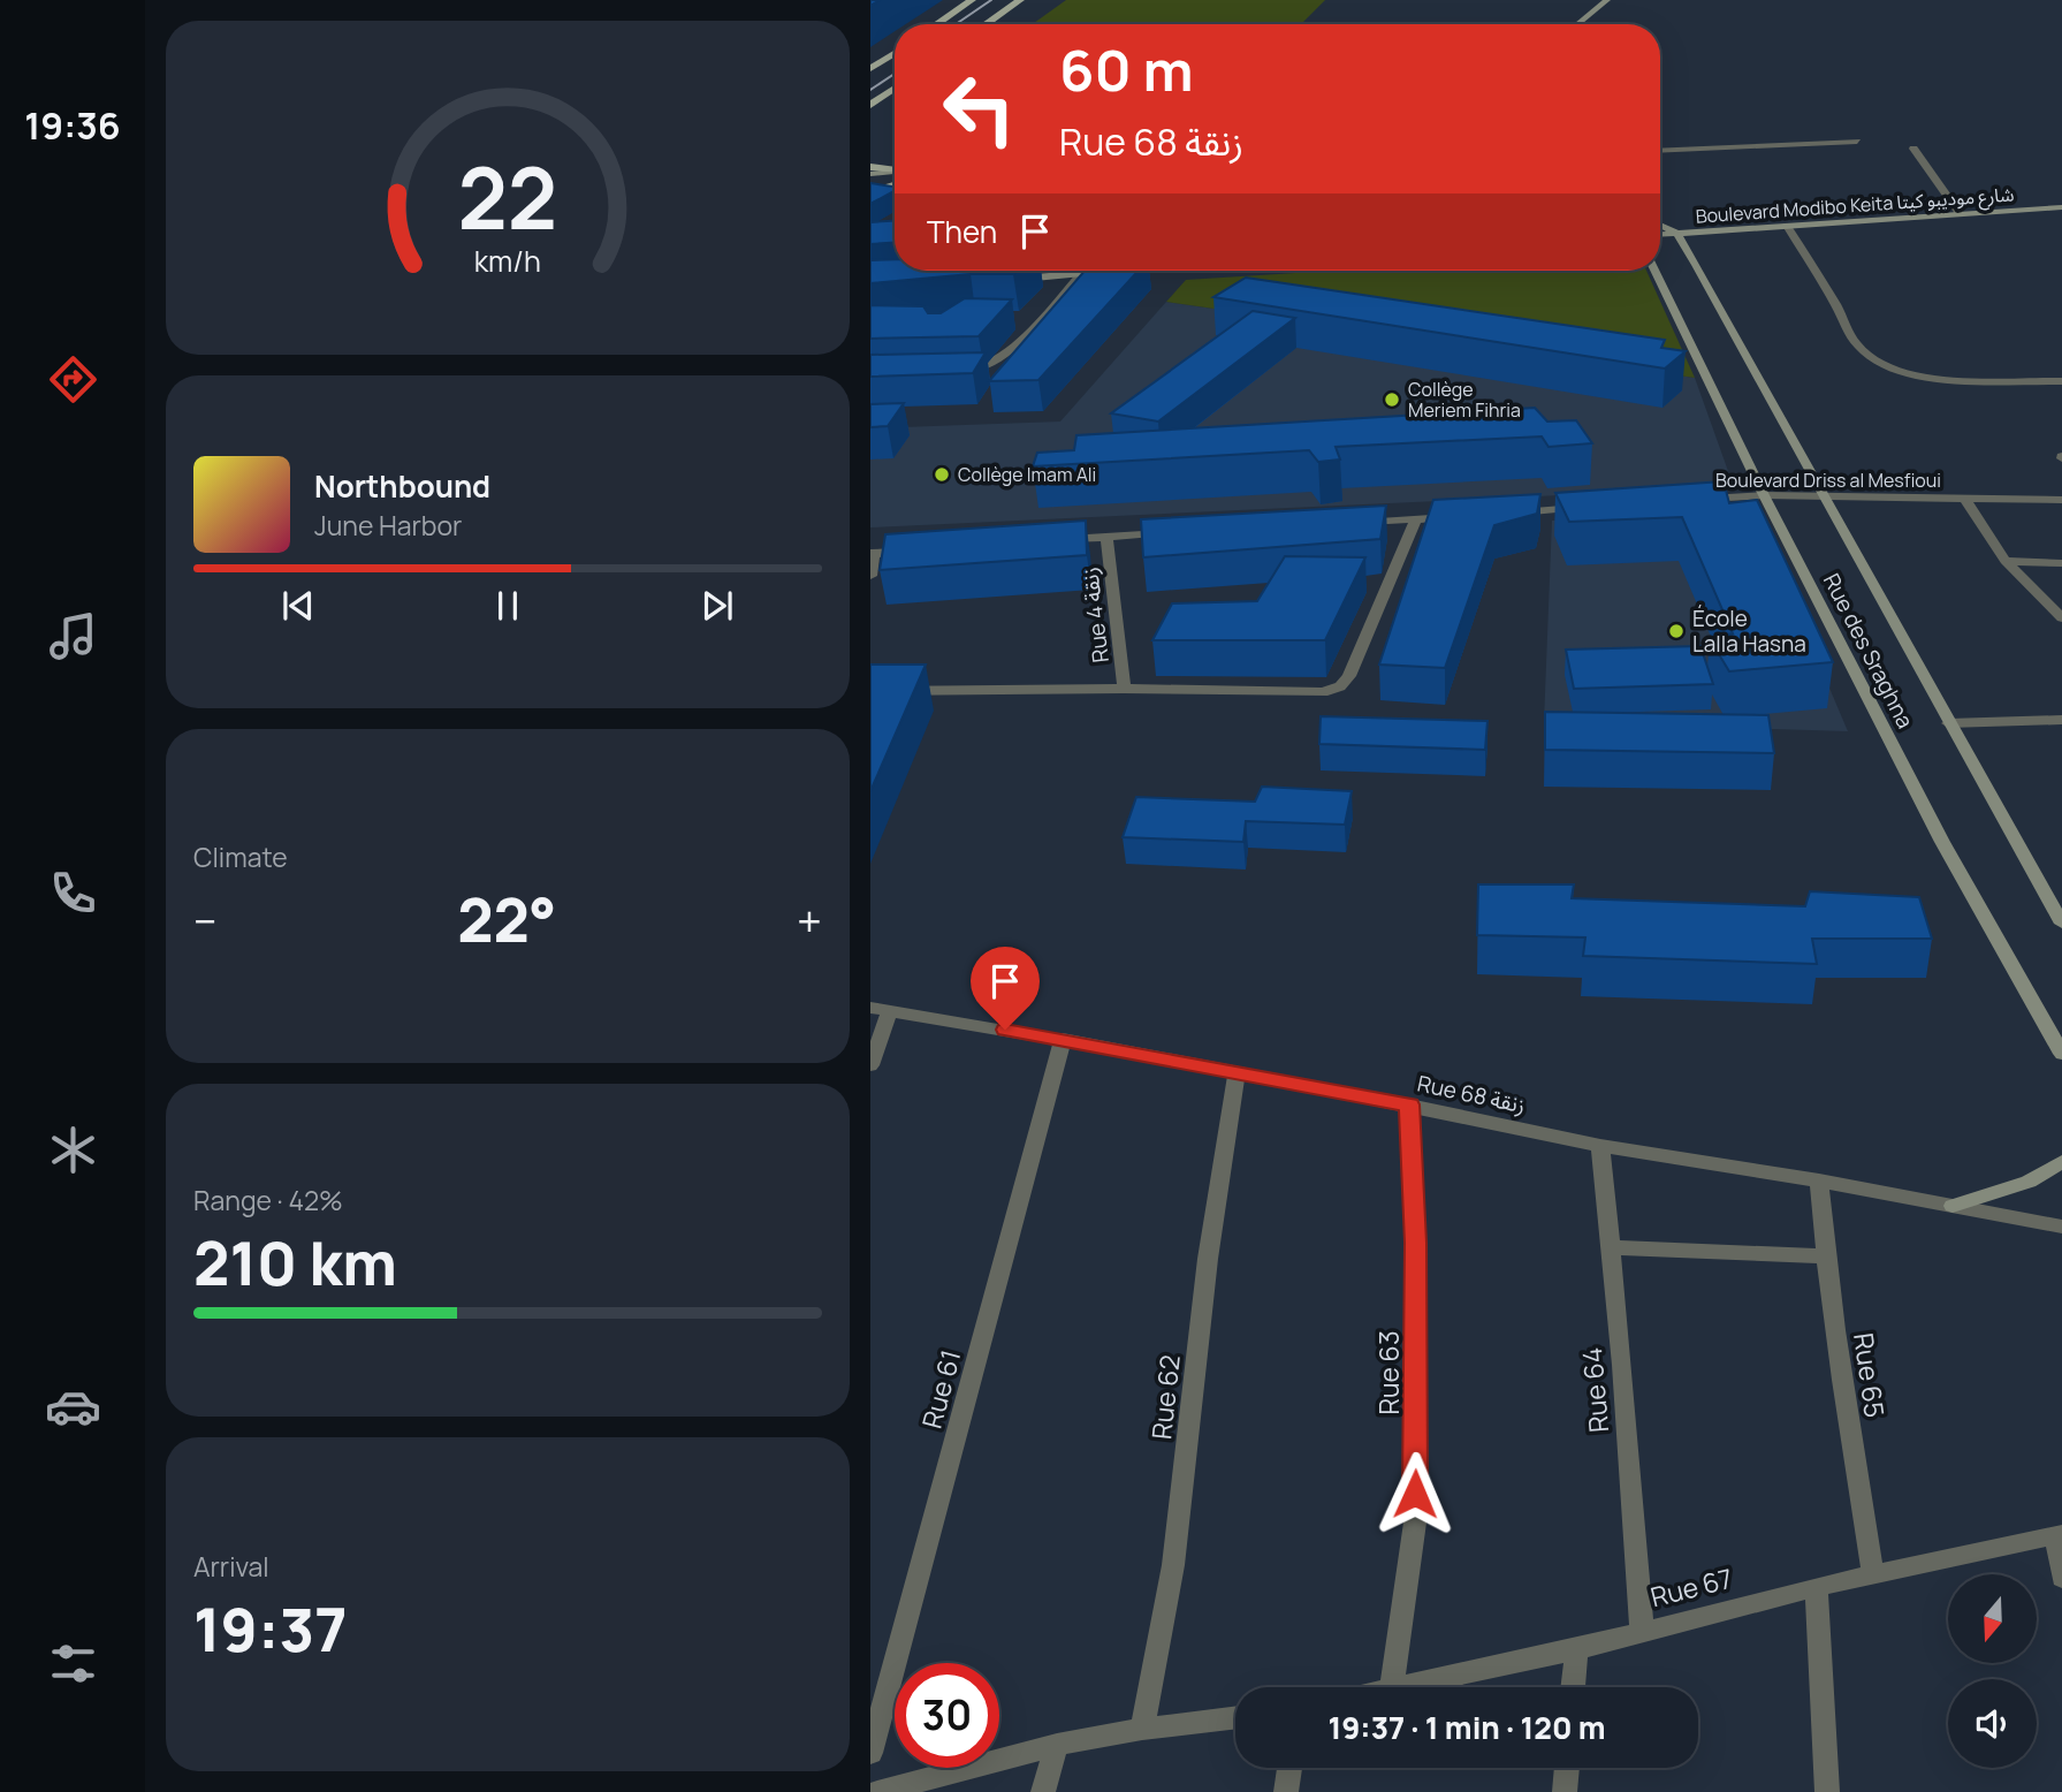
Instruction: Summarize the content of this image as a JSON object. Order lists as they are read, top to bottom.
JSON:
{
  "streets": {
    "street": [
      "Boulevard Modibo Keita شارع موديبو كيتا",
      "Boulevard Driss al Mesfioui",
      "Rue 4 زنقة",
      "Rue des Sraghna",
      "Rue 68 زنقة",
      "Rue 63",
      "Rue 65",
      "Rue 61",
      "Rue 64",
      "Rue 62",
      "Rue 67"
    ]
  },
  "crossings": [
    ["Boulevard Modibo Keita شارع موديبو كيتا", "Rue des Sraghna"],
    ["Boulevard Driss al Mesfioui", "Rue des Sraghna"],
    ["Rue 68 زنقة", "Rue 63"],
    ["Rue 68 زنقة", "Rue 65"],
    ["Rue 68 زنقة", "Rue 61"],
    ["Rue 68 زنقة", "Rue 64"],
    ["Rue 68 زنقة", "Rue 62"],
    ["Rue 63", "Rue 67"],
    ["Rue 65", "Rue 67"],
    ["Rue 64", "Rue 67"]
  ],
  "places": ["Collège Meriem Fihria", "Collège Imam Ali", "École Lalla Hasna"],
  "north": "bottom",
  "page": {
    "tabs": "19:36",
    "turn": ["60 m", "Rue 68 زنقة"],
    "then": "Then",
    "song": ["Northbound", "June Harbor"],
    "tile": [
      "Climate",
      ["Range · 42%", "210 km"],
      ["Arrival", "19:37"]
    ],
    "heat": ["−", "22°", "+"],
    "limit": "30",
    "trip": "19:37 · 1 min · 120 m",
    "gauge": ["22", "km/h"]
  }
}
